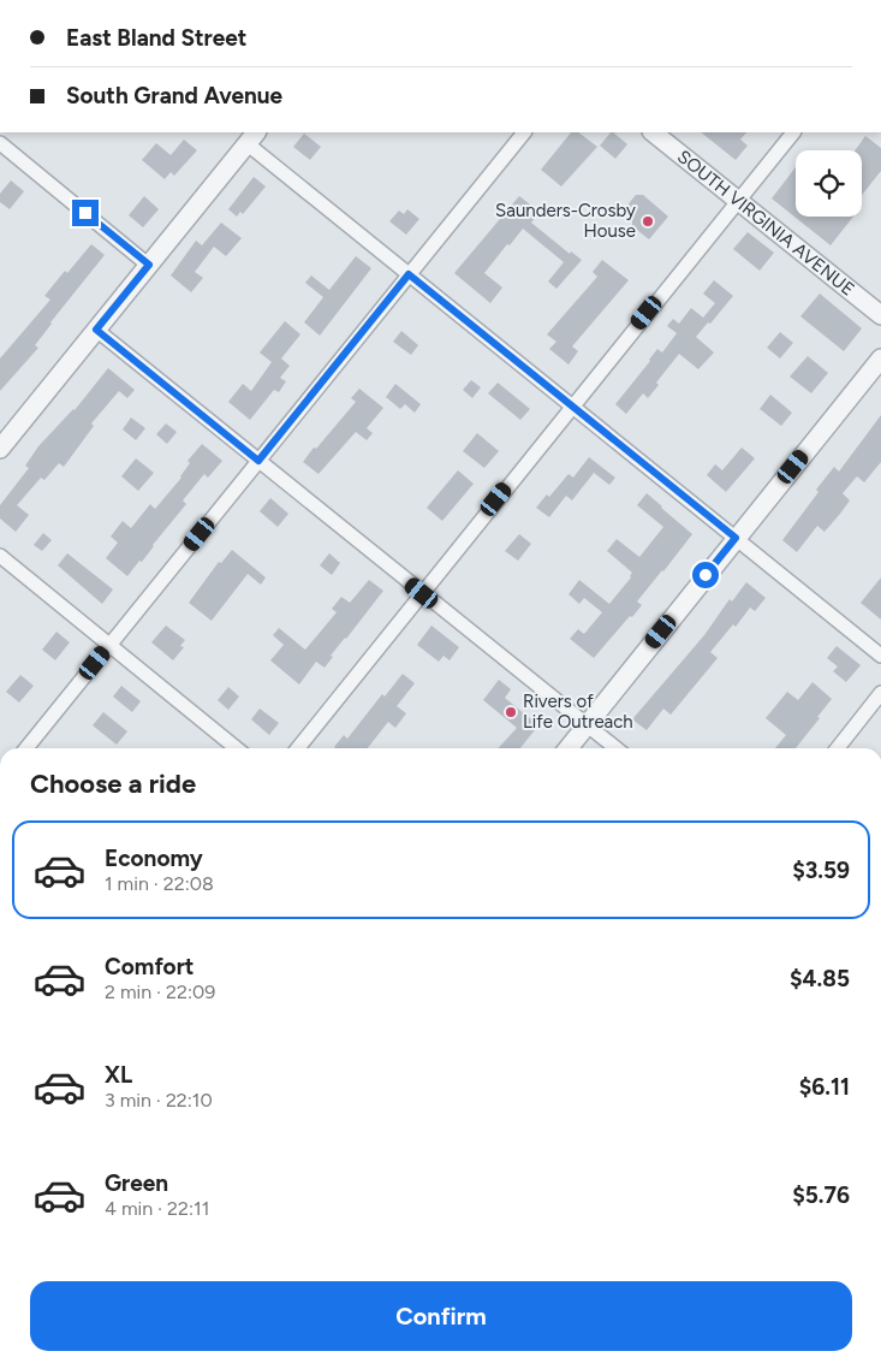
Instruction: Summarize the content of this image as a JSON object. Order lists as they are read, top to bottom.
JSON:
{
  "streets": {
    "street": ["SOUTH VIRGINIA AVENUE"]
  },
  "places": ["Saunders-Crosby House", "Rivers of Life Outreach"],
  "page": {
    "banner": ["East Bland Street", "South Grand Avenue"],
    "heading": "Choose a ride",
    "list": [
      {
        "name": "Economy",
        "note": "1 min · 22:08",
        "value": "$3.59"
      },
      {
        "name": "Comfort",
        "note": "2 min · 22:09",
        "value": "$4.85"
      },
      {
        "name": "XL",
        "note": "3 min · 22:10",
        "value": "$6.11"
      },
      {
        "name": "Green",
        "note": "4 min · 22:11",
        "value": "$5.76"
      }
    ],
    "buttons": "Confirm"
  }
}
